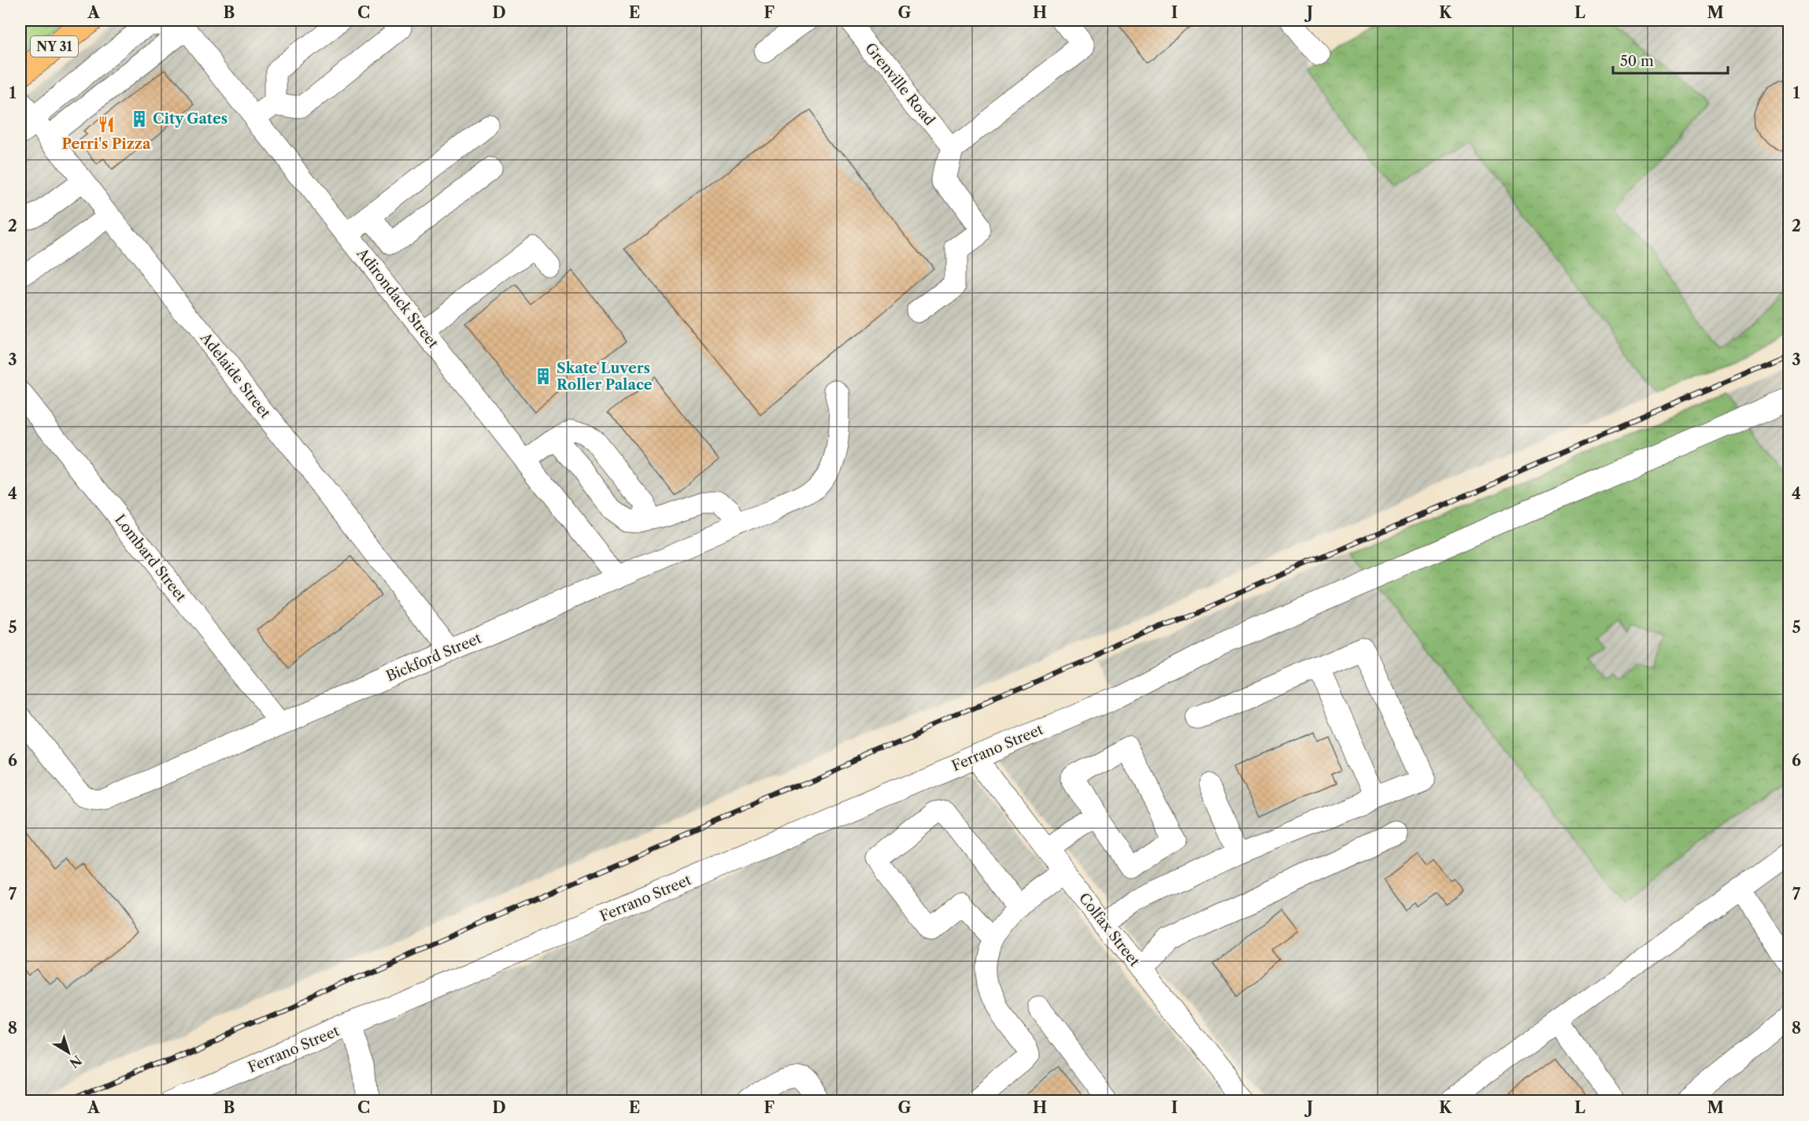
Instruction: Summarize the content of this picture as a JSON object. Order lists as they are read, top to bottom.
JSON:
{
  "streets": {
    "main road": ["NY 31"],
    "street": [
      "Grenville Road",
      "Adirondack Street",
      "Adelaide Street",
      "Lombard Street",
      "Bickford Street",
      "Ferrano Street",
      "Colfax Street"
    ]
  },
  "crossings": [
    ["Adirondack Street", "Bickford Street"],
    ["Adelaide Street", "Bickford Street"],
    ["Lombard Street", "Bickford Street"],
    ["Ferrano Street", "Colfax Street"]
  ],
  "places": {
    "building": ["City Gates", "Skate Luvers Roller Palace"],
    "restaurant": ["Perri's Pizza"]
  },
  "scale_bar": "50 m",
  "north": "bottom right",
  "grid": {
    "columns": [
      "A",
      "B",
      "C",
      "D",
      "E",
      "F",
      "G",
      "H",
      "I",
      "J",
      "K",
      "L",
      "M"
    ],
    "rows": [
      "1",
      "2",
      "3",
      "4",
      "5",
      "6",
      "7",
      "8"
    ]
  }
}
